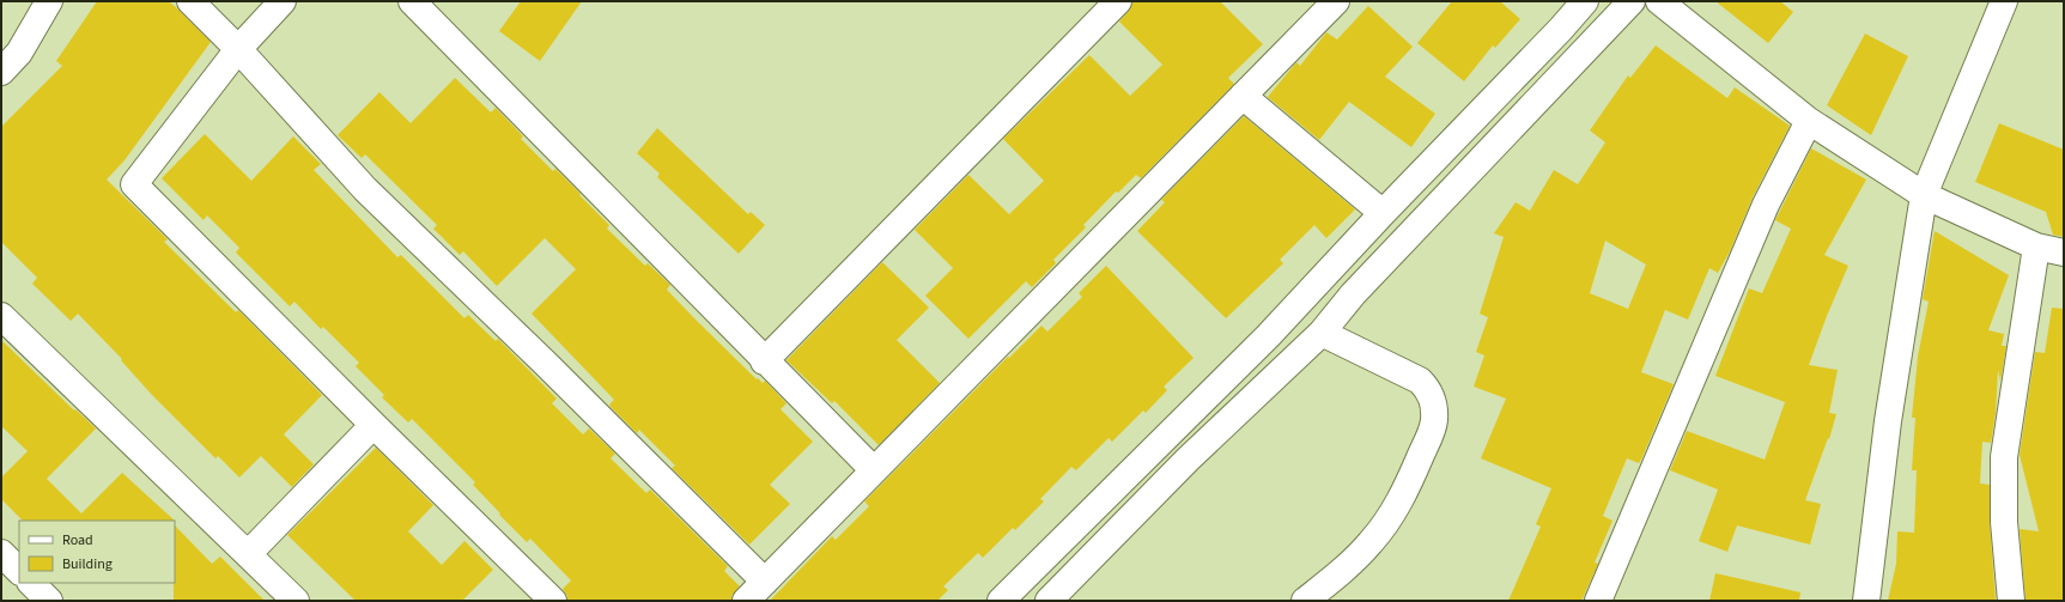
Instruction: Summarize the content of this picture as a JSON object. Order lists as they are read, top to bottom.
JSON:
{
  "legend": ["Road", "Building"]
}
